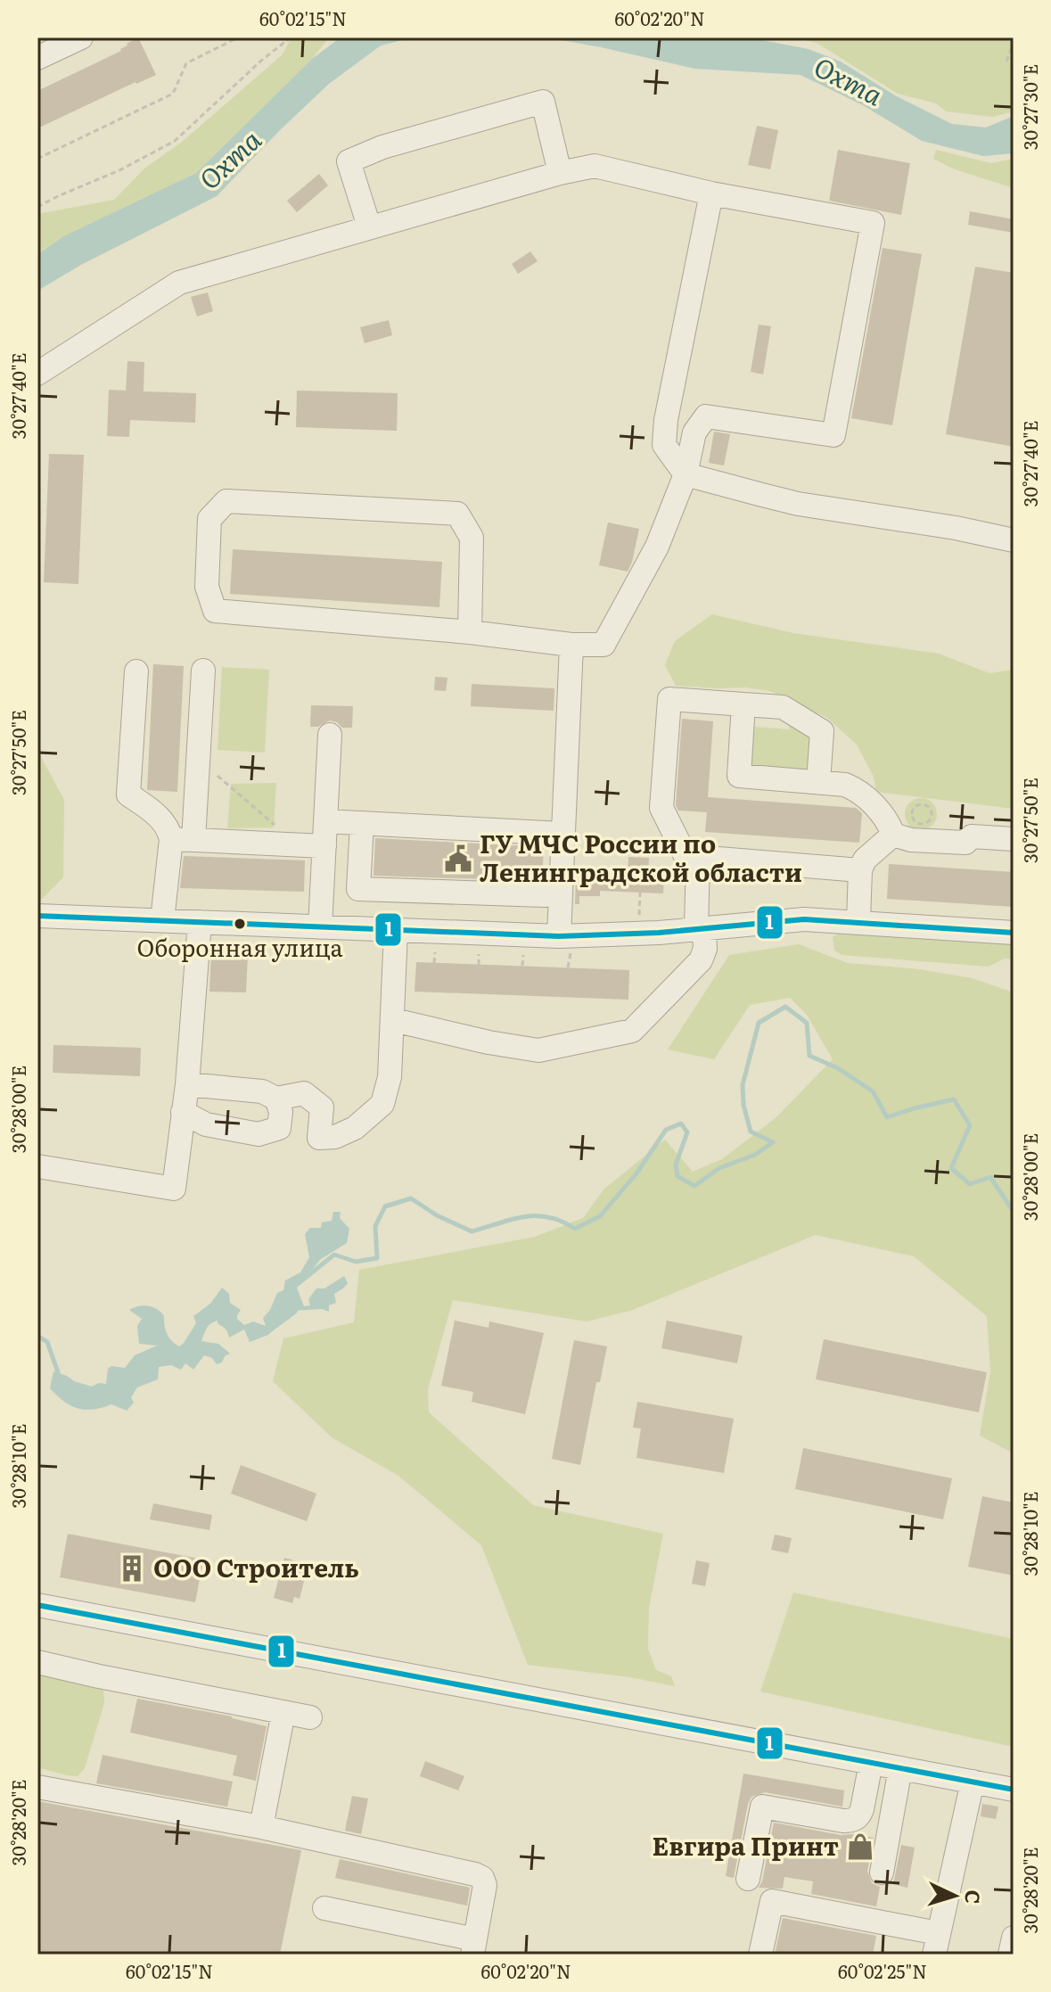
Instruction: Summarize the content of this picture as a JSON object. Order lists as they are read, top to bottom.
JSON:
{
  "water": ["Охта"],
  "places": {
    "public building": ["ГУ МЧС России по Ленинградской области"],
    "other": ["Оборонная улица"],
    "building": ["ООО Строитель"],
    "shop": ["Евгира Принт"]
  },
  "lines": ["transit line 1"],
  "north": "right",
  "coordinates": [
    "60°02'15\"N",
    "60°02'20\"N",
    "30°27'30\"E",
    "30°27'40\"E",
    "30°27'50\"E",
    "30°28'00\"E",
    "30°28'10\"E",
    "30°28'20\"E",
    "60°02'25\"N"
  ]
}
